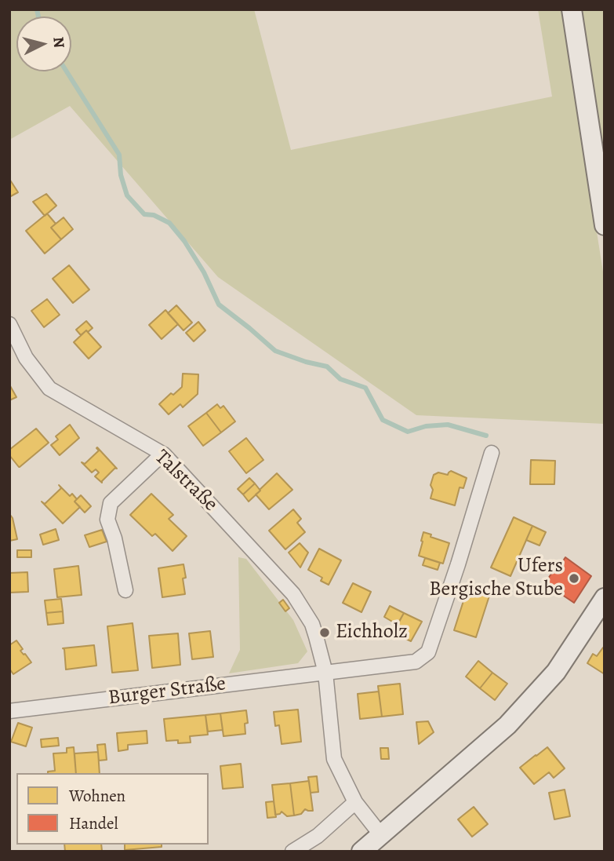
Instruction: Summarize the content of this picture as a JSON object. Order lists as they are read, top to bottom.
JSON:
{
  "streets": {
    "street": ["Talstraße", "Burger Straße"]
  },
  "crossings": [
    ["Talstraße", "Burger Straße"]
  ],
  "places": ["Ufers Bergische Stube", "Eichholz"],
  "legend": ["Wohnen", "Handel"],
  "north": "right"
}
